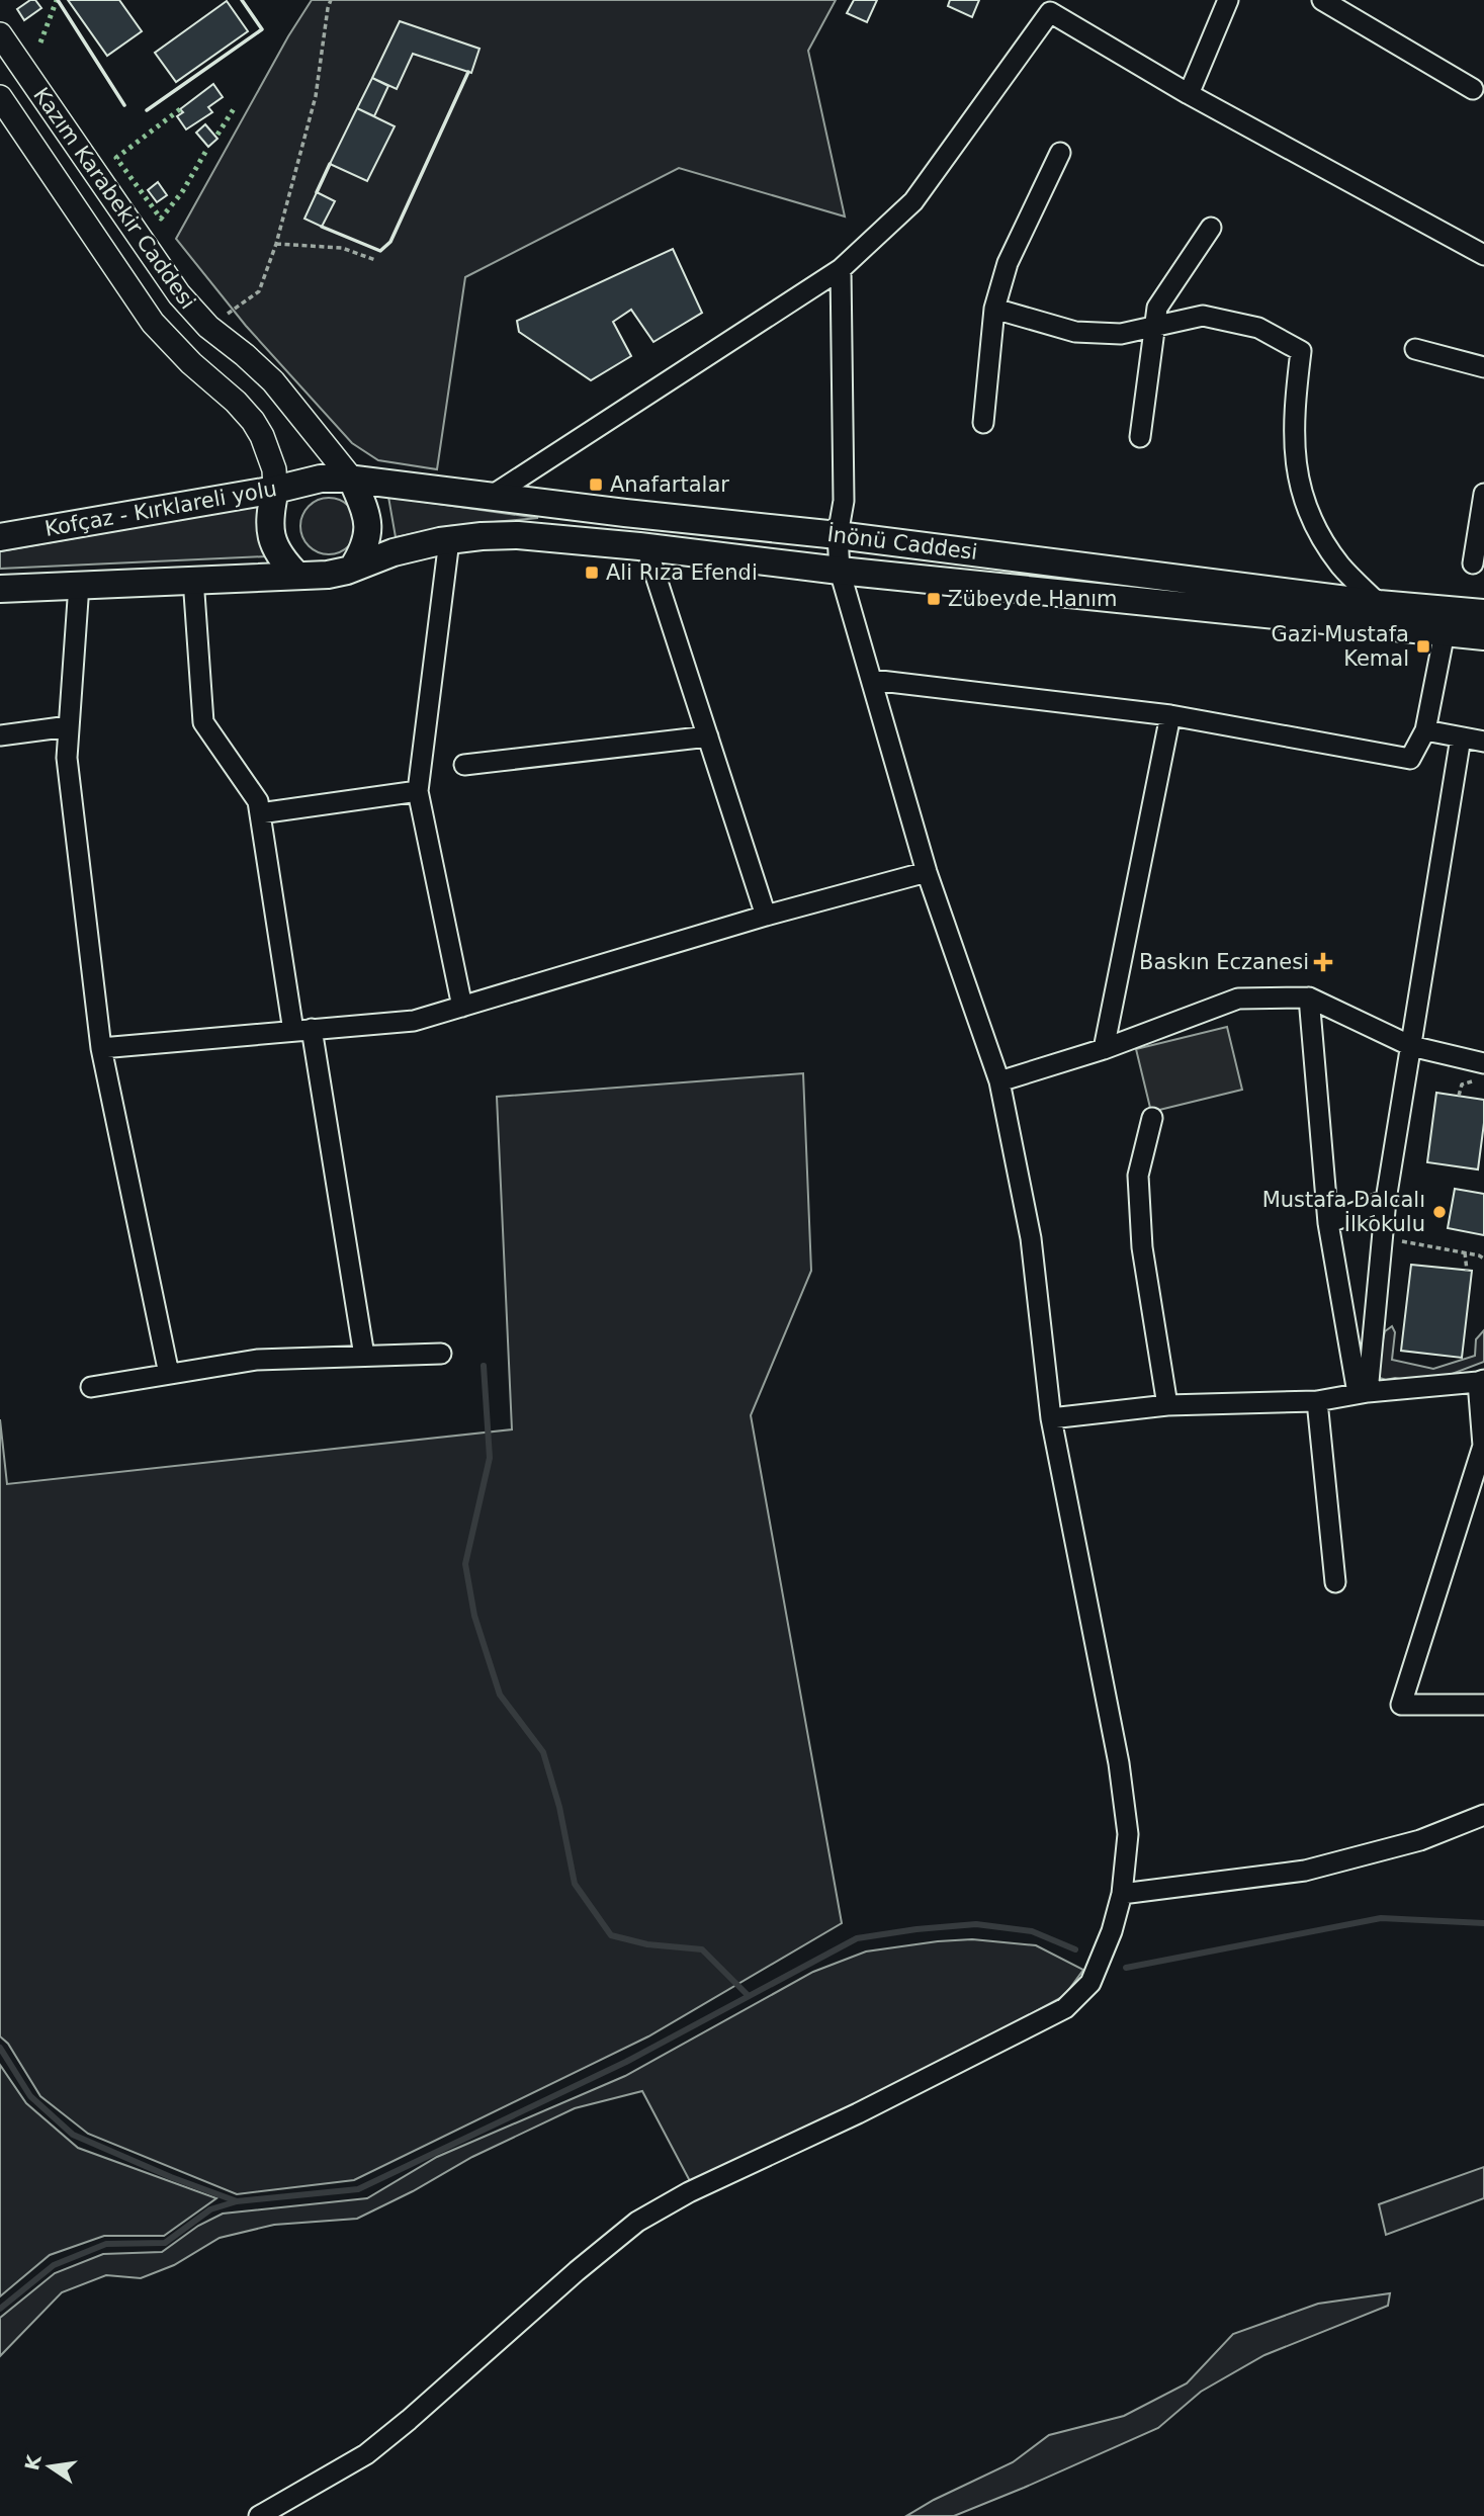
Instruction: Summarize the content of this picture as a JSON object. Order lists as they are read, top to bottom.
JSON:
{
  "streets": {
    "main road": ["Kofçaz - Kırklareli yolu", "İnönü Caddesi"],
    "street": ["Kazım Karabekir Caddesi"]
  },
  "crossings": [
    ["Kazım Karabekir Caddesi", "Kofçaz - Kırklareli yolu"],
    ["Kazım Karabekir Caddesi", "İnönü Caddesi"],
    ["Kofçaz - Kırklareli yolu", "İnönü Caddesi"]
  ],
  "places": {
    "transit": [
      "Anafartalar",
      "Ali Rıza Efendi",
      "Zübeyde Hanım",
      "Gazi Mustafa Kemal"
    ],
    "health": ["Baskın Eczanesi"],
    "other": ["Mustafa Dalcalı İlkokulu"]
  },
  "north": "left"
}
